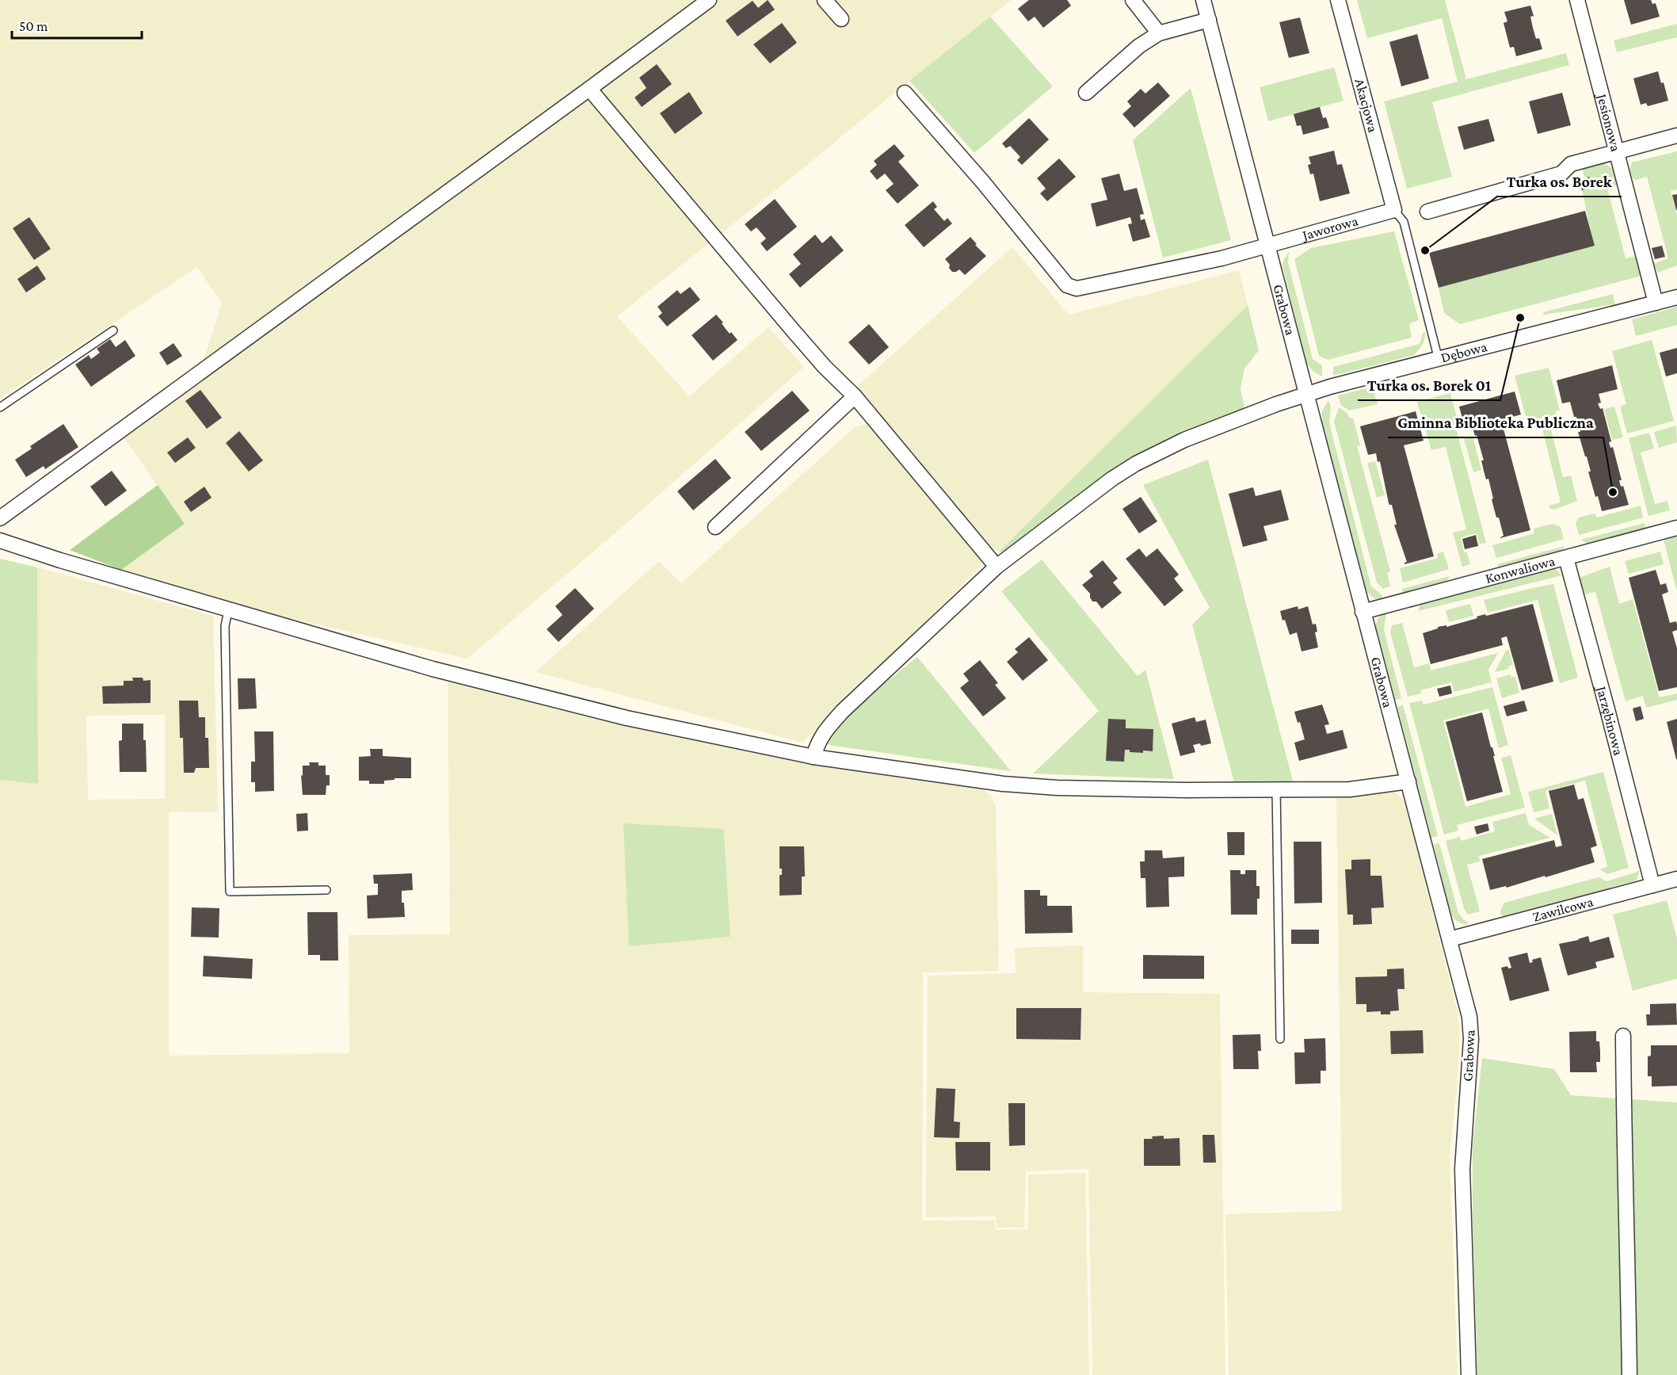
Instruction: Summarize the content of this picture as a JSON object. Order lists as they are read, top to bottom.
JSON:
{
  "streets": {
    "street": [
      "Akacjowa",
      "Jesionowa",
      "Jaworowa",
      "Grabowa",
      "Dębowa",
      "Konwaliowa",
      "Jarzębinowa",
      "Zawilcowa"
    ]
  },
  "crossings": [
    ["Akacjowa", "Jaworowa"],
    ["Jesionowa", "Dębowa"],
    ["Jaworowa", "Grabowa"],
    ["Grabowa", "Dębowa"],
    ["Grabowa", "Konwaliowa"],
    ["Grabowa", "Zawilcowa"],
    ["Konwaliowa", "Jarzębinowa"],
    ["Jarzębinowa", "Zawilcowa"]
  ],
  "places": ["Turka os. Borek", "Turka os. Borek 01", "Gminna Biblioteka Publiczna"],
  "scale_bar": "50 m"
}
